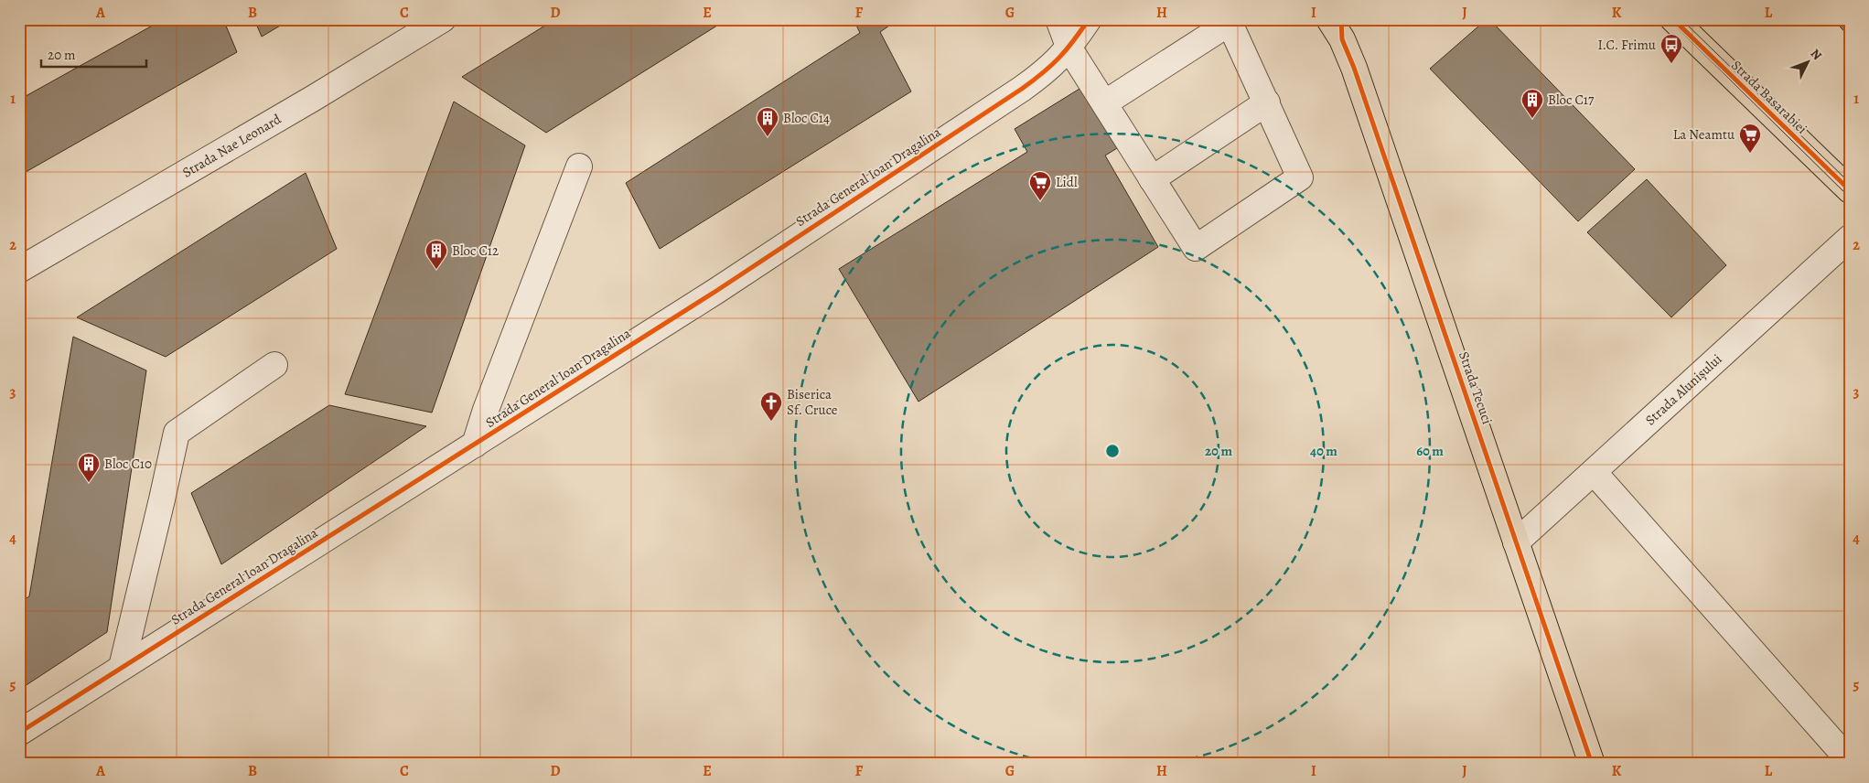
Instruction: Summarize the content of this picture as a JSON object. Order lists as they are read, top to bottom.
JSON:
{
  "streets": {
    "main road": ["Strada Basarabiei", "Strada Tecuci"],
    "street": ["Strada Nae Leonard", "Strada General Ioan Dragalina", "Strada Alunișului"]
  },
  "crossings": [
    ["Strada Tecuci", "Strada Alunișului"]
  ],
  "places": {
    "bus stop": ["I.C. Frimu"],
    "building": [
      "Bloc C17",
      "Bloc C14",
      "Bloc C12",
      "Bloc C10"
    ],
    "supermarket": ["La Neamtu", "Lidl"],
    "church": ["Biserica Sf. Cruce"]
  },
  "scale_bar": "20 m",
  "north": "top right",
  "grid": {
    "columns": [
      "A",
      "B",
      "C",
      "D",
      "E",
      "F",
      "G",
      "H",
      "I",
      "J",
      "K",
      "L"
    ],
    "rows": [
      "1",
      "2",
      "3",
      "4",
      "5"
    ]
  },
  "rings": ["20 m", "40 m", "60 m"]
}
